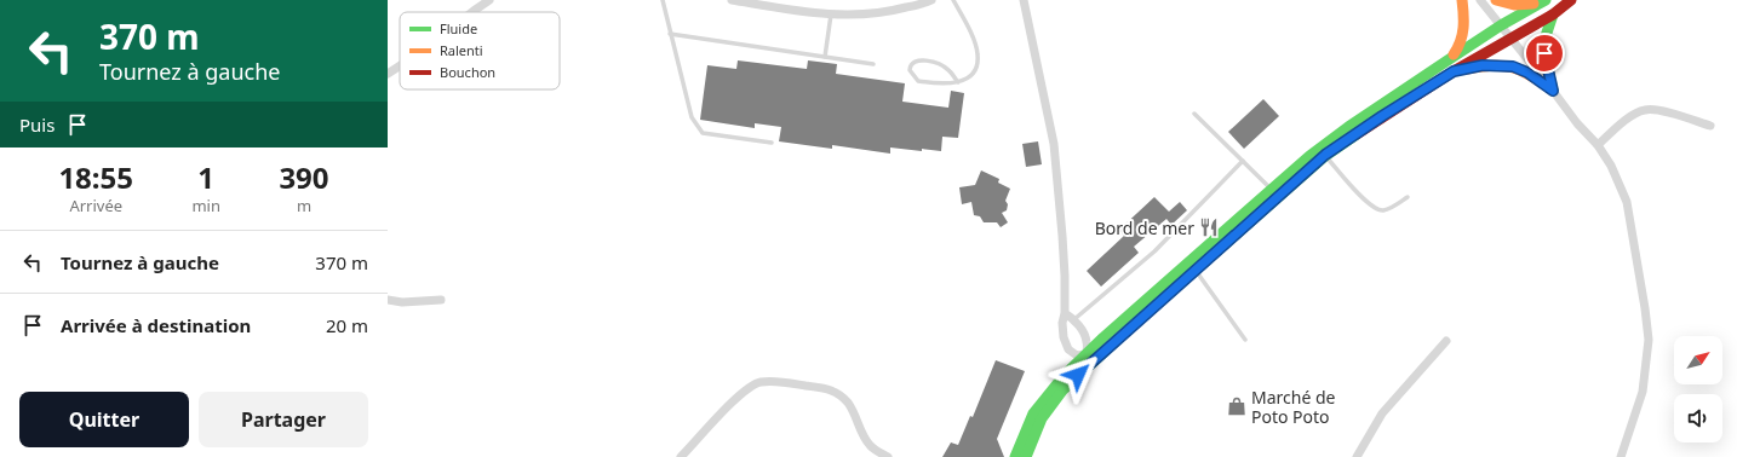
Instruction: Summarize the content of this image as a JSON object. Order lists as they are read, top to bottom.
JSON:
{
  "places": {
    "restaurant": ["Bord de mer"],
    "shop": ["Marché de Poto Poto"]
  },
  "legend": ["Fluide", "Ralenti", "Bouchon"],
  "north": "top right",
  "page": {
    "turn": ["370 m", "Tournez à gauche"],
    "then": "Puis",
    "eta": [
      "18:55",
      "Arrivée",
      "1",
      "min",
      "390",
      "m"
    ],
    "list": [
      {
        "name": "Tournez à gauche",
        "value": "370 m"
      },
      {
        "name": "Arrivée à destination",
        "value": "20 m"
      }
    ],
    "buttons": ["Quitter", "Partager"]
  }
}
